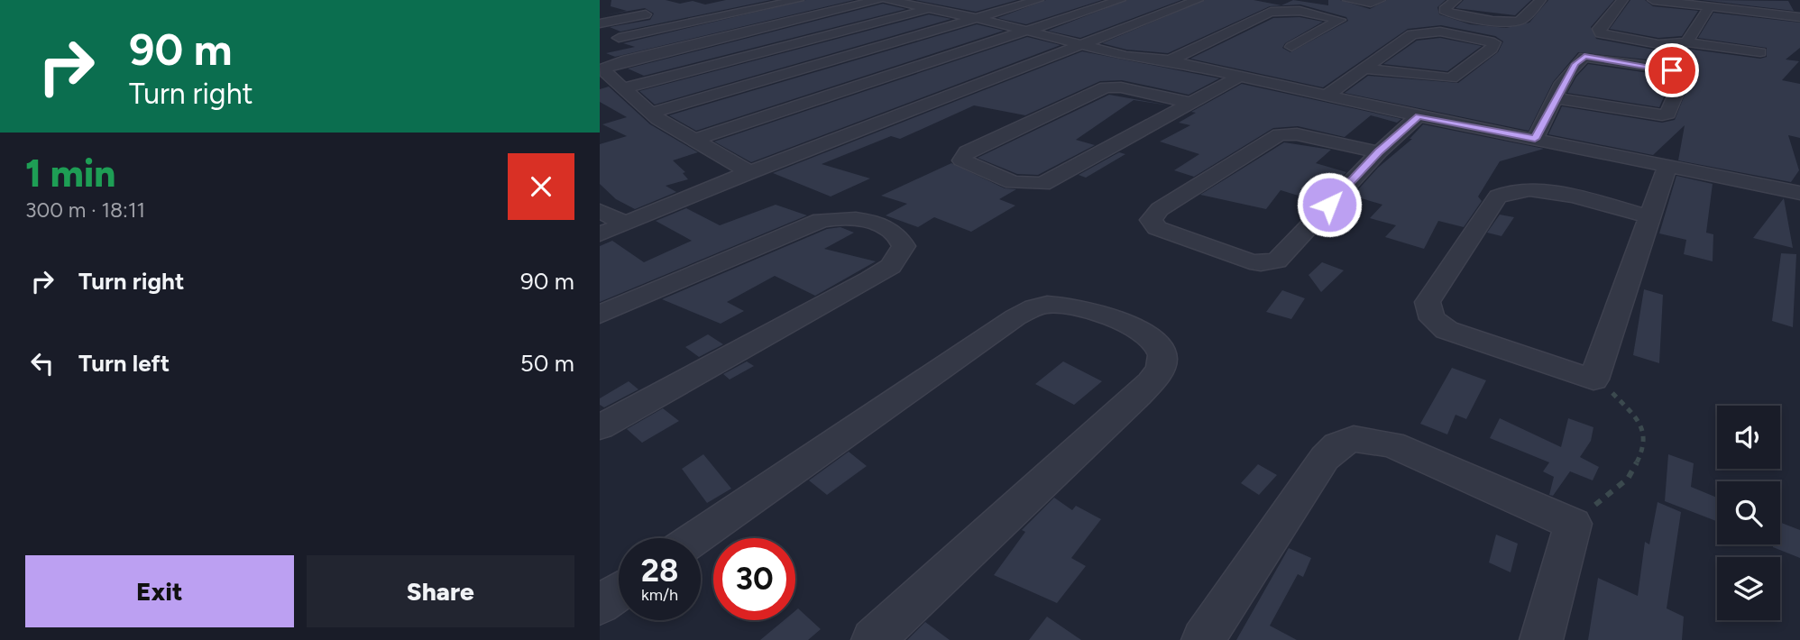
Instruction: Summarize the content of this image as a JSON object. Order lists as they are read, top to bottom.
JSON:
{
  "page": {
    "turn": ["90 m", "Turn right"],
    "heading": ["1 min", "300 m · 18:11"],
    "list": [
      {
        "name": "Turn right",
        "value": "90 m"
      },
      {
        "name": "Turn left",
        "value": "50 m"
      }
    ],
    "speed": "28 km/h",
    "limit": "30",
    "buttons": ["Exit", "Share"]
  }
}
